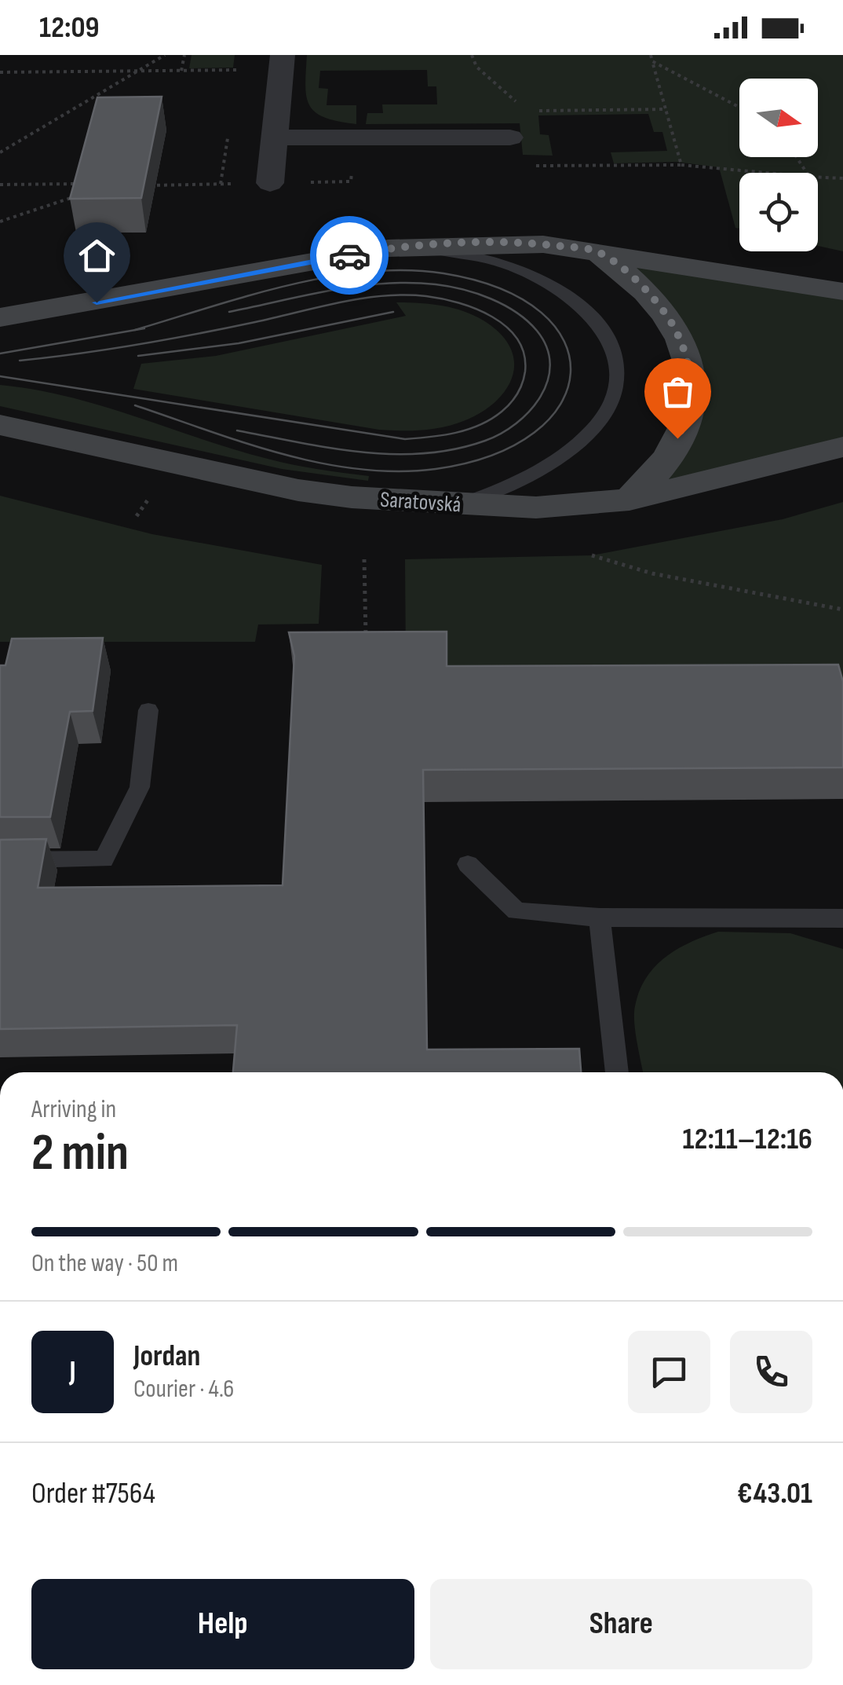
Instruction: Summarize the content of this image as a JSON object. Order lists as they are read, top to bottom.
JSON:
{
  "streets": {
    "main road": ["Saratovská"]
  },
  "north": "right",
  "page": {
    "status": "12:09",
    "heading": ["2 min", "Arriving in", "12:11–12:16"],
    "panel": [
      "Jordan",
      "Courier · 4.6",
      "Order #7564",
      "€43.01"
    ],
    "bar": "On the way · 50 m",
    "round": "J",
    "buttons": ["Help", "Share"]
  }
}
